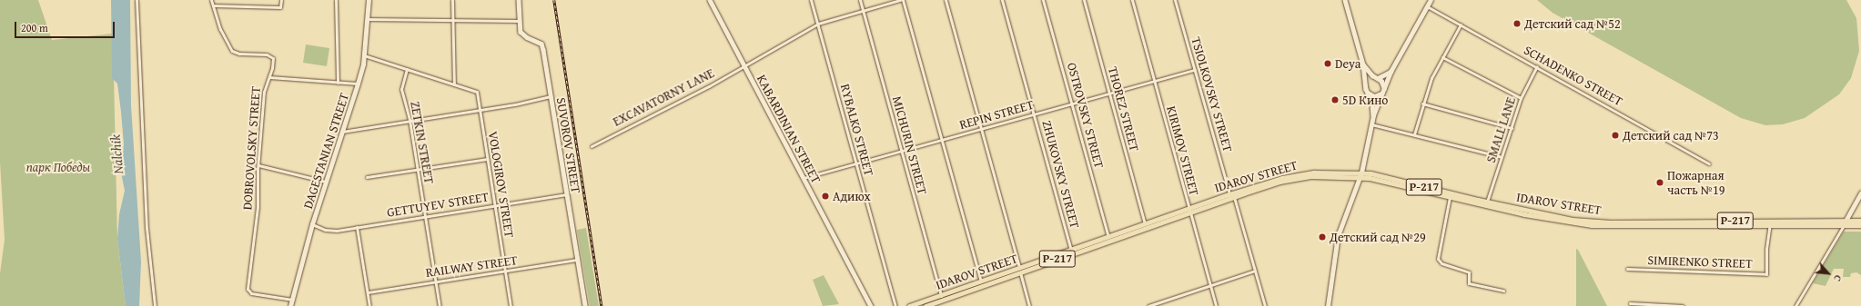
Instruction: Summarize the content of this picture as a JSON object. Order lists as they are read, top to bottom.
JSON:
{
  "streets": {
    "main road": ["IDAROV STREET", "Р-217"],
    "street": [
      "SCHADENKO STREET",
      "TSIOLKOVSKY STREET",
      "EXCAVATORNY LANE",
      "THOREZ STREET",
      "REPIN STREET",
      "OSTROVSKY STREET",
      "KABARDINIAN STREET",
      "RYBALKO STREET",
      "SMALL LANE",
      "ZETKIN STREET",
      "SUVOROV STREET",
      "MICHURIN STREET",
      "DOBROVOLSKY STREET",
      "DAGESTANIAN STREET",
      "KIRIMOV STREET",
      "ZHUKOVSKY STREET",
      "VOLOGIROV STREET",
      "GETTUYEV STREET",
      "SIMIRENKO STREET",
      "RAILWAY STREET"
    ]
  },
  "crossings": [
    ["SCHADENKO STREET", "SMALL LANE"],
    ["TSIOLKOVSKY STREET", "REPIN STREET"],
    ["TSIOLKOVSKY STREET", "IDAROV STREET"],
    ["EXCAVATORNY LANE", "KABARDINIAN STREET"],
    ["EXCAVATORNY LANE", "RYBALKO STREET"],
    ["EXCAVATORNY LANE", "MICHURIN STREET"],
    ["THOREZ STREET", "REPIN STREET"],
    ["THOREZ STREET", "IDAROV STREET"],
    ["REPIN STREET", "OSTROVSKY STREET"],
    ["REPIN STREET", "KABARDINIAN STREET"],
    ["REPIN STREET", "RYBALKO STREET"],
    ["REPIN STREET", "MICHURIN STREET"],
    ["REPIN STREET", "KIRIMOV STREET"],
    ["REPIN STREET", "ZHUKOVSKY STREET"],
    ["OSTROVSKY STREET", "IDAROV STREET"],
    ["SMALL LANE", "IDAROV STREET"],
    ["ZETKIN STREET", "GETTUYEV STREET"],
    ["ZETKIN STREET", "RAILWAY STREET"],
    ["SUVOROV STREET", "GETTUYEV STREET"],
    ["SUVOROV STREET", "RAILWAY STREET"],
    ["MICHURIN STREET", "IDAROV STREET"],
    ["DOBROVOLSKY STREET", "DAGESTANIAN STREET"],
    ["DAGESTANIAN STREET", "GETTUYEV STREET"],
    ["KIRIMOV STREET", "IDAROV STREET"],
    ["ZHUKOVSKY STREET", "IDAROV STREET"],
    ["IDAROV STREET", "SIMIRENKO STREET"],
    ["VOLOGIROV STREET", "GETTUYEV STREET"],
    ["VOLOGIROV STREET", "RAILWAY STREET"]
  ],
  "water": ["Nalchik"],
  "parks": ["парк Победы"],
  "places": [
    "Детский сад №52",
    "Deya",
    "5D Кино",
    "Детский сад №73",
    "Пожарная часть №19",
    "Адиюх",
    "Детский сад №29"
  ],
  "scale_bar": "200 m",
  "north": "bottom right"
}
